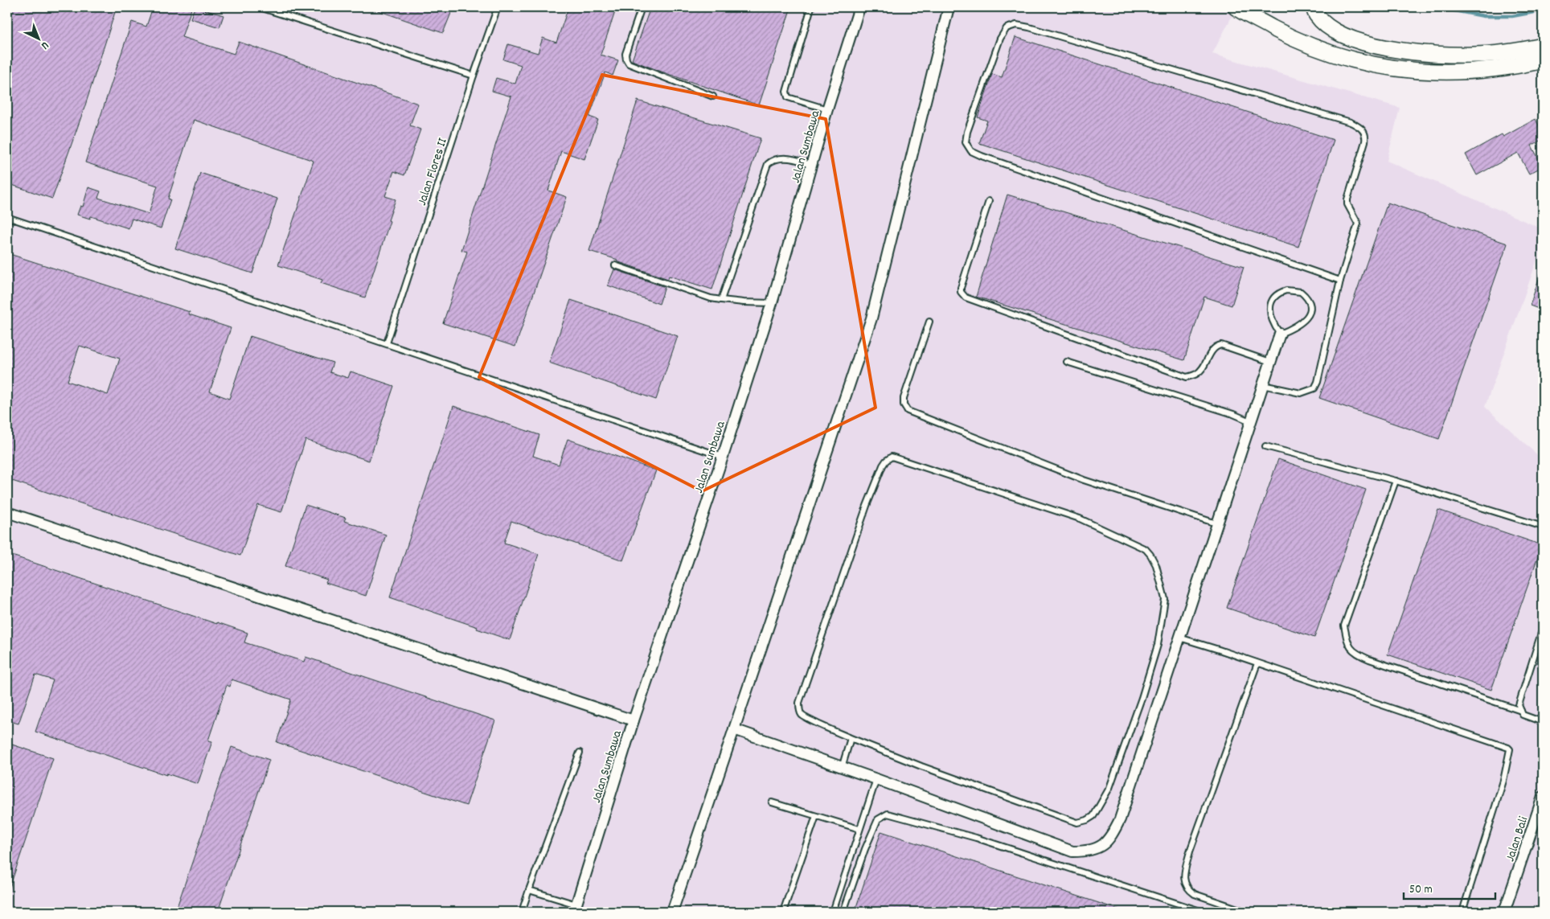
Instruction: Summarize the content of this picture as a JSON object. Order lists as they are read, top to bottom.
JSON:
{
  "streets": {
    "street": ["Jalan Sumbawa", "Jalan Bali"],
    "lane": ["Jalan Flores II"]
  },
  "scale_bar": "50 m",
  "north": "bottom right"
}
